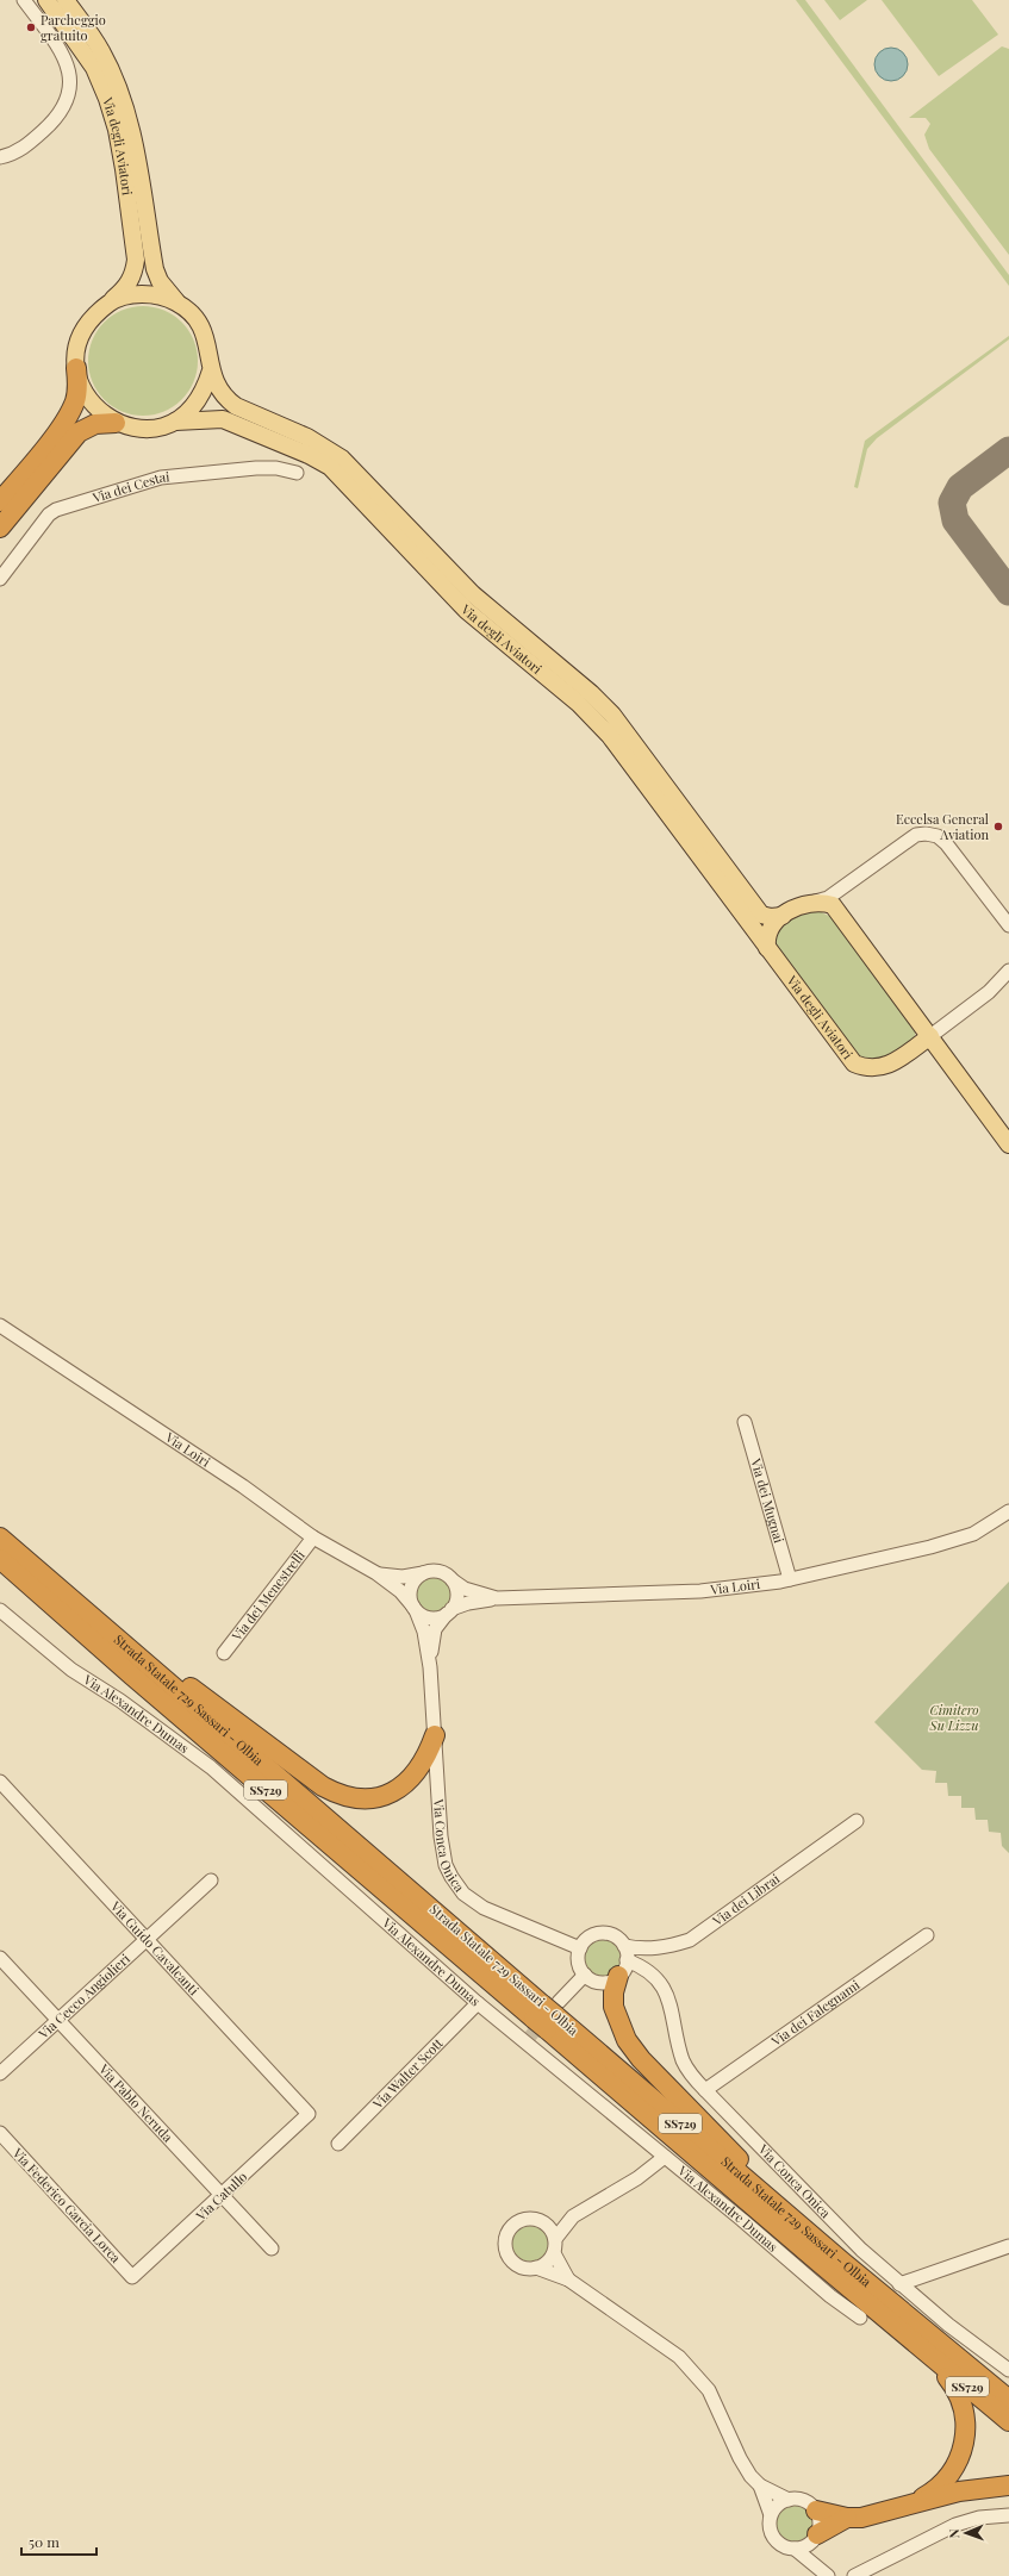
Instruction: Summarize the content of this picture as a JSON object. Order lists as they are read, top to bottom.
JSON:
{
  "streets": {
    "highway": ["Strada Statale 729 Sassari - Olbia", "SS729"],
    "main road": ["Via degli Aviatori"],
    "street": [
      "Via dei Cestai",
      "Via Loiri",
      "Via dei Mugnai",
      "Via dei Menestrelli",
      "Via Alexandre Dumas",
      "Via Conca Onica",
      "Via dei Librai",
      "Via Guido Cavalcanti",
      "Via Cecco Angiolieri",
      "Via dei Falegnami",
      "Via Walter Scott",
      "Via Pablo Neruda",
      "Via Catullo",
      "Via Federico Garcia Lorca"
    ]
  },
  "crossings": [
    ["Via Loiri", "Via dei Mugnai"],
    ["Via Loiri", "Via dei Menestrelli"],
    ["Via Loiri", "Via Conca Onica"],
    ["Strada Statale 729 Sassari - Olbia", "Via Alexandre Dumas"],
    ["Via Alexandre Dumas", "Via Walter Scott"],
    ["Via Conca Onica", "Via dei Librai"],
    ["Via Conca Onica", "Via dei Falegnami"],
    ["Via Guido Cavalcanti", "Via Cecco Angiolieri"],
    ["Via Guido Cavalcanti", "Via Catullo"],
    ["Via Cecco Angiolieri", "Via Pablo Neruda"],
    ["Via Pablo Neruda", "Via Catullo"],
    ["Via Catullo", "Via Federico Garcia Lorca"]
  ],
  "parks": ["Cimitero Su Lizzu"],
  "places": ["Parcheggio gratuito", "Eccelsa General Aviation"],
  "scale_bar": "50 m",
  "north": "left"
}
